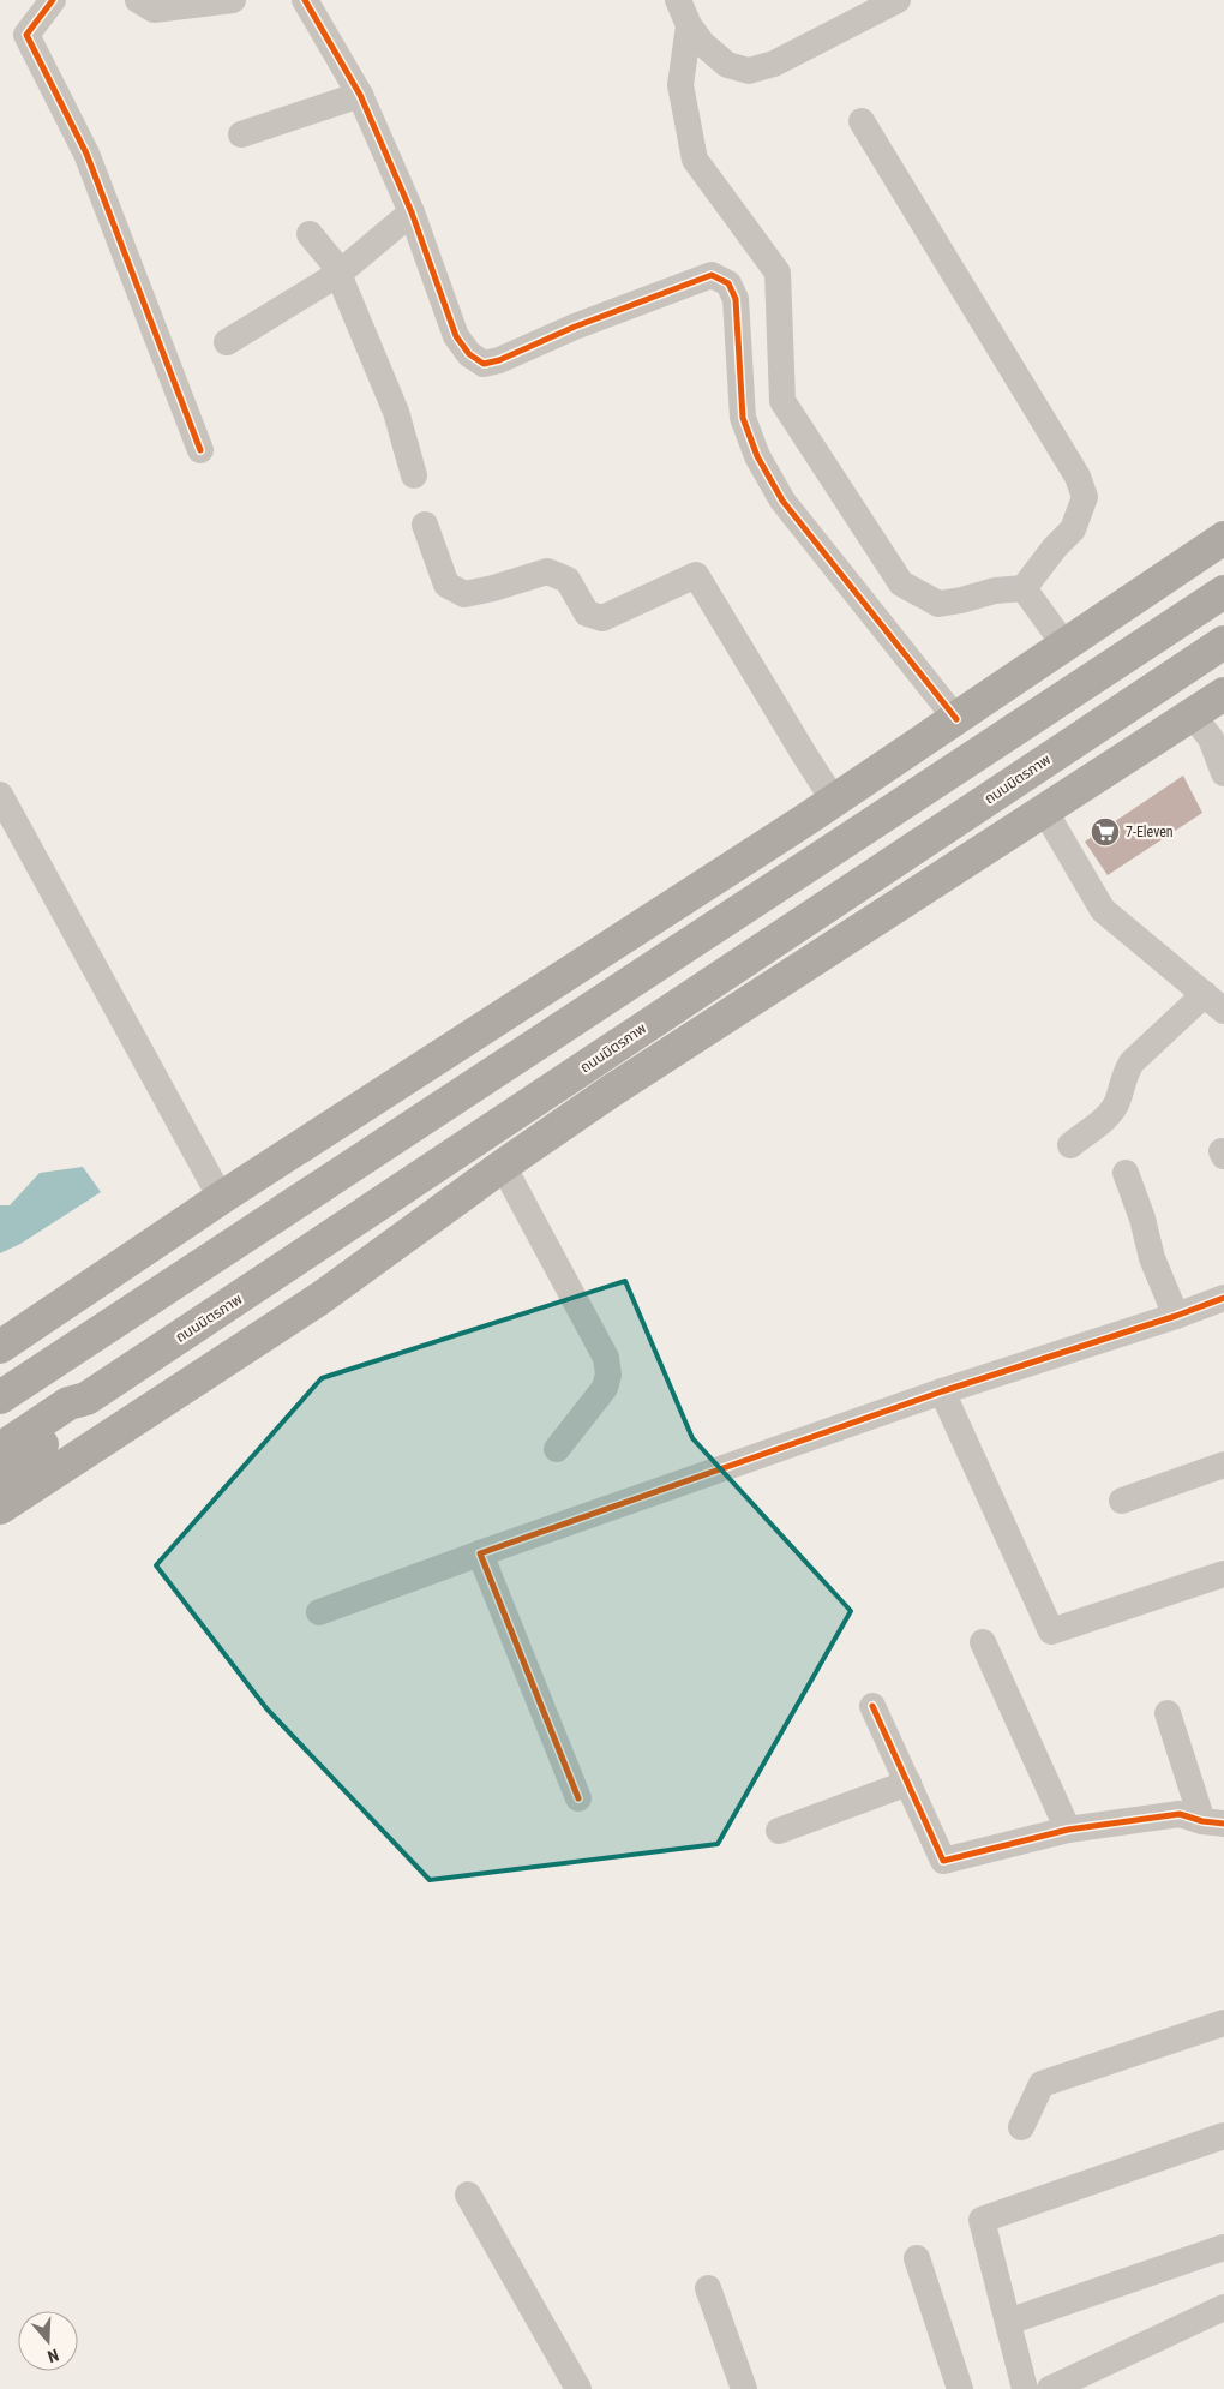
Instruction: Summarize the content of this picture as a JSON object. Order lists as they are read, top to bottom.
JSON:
{
  "streets": {
    "highway": ["ถนนมิตรภาพ"]
  },
  "places": {
    "supermarket": ["7-Eleven"]
  },
  "north": "bottom"
}
